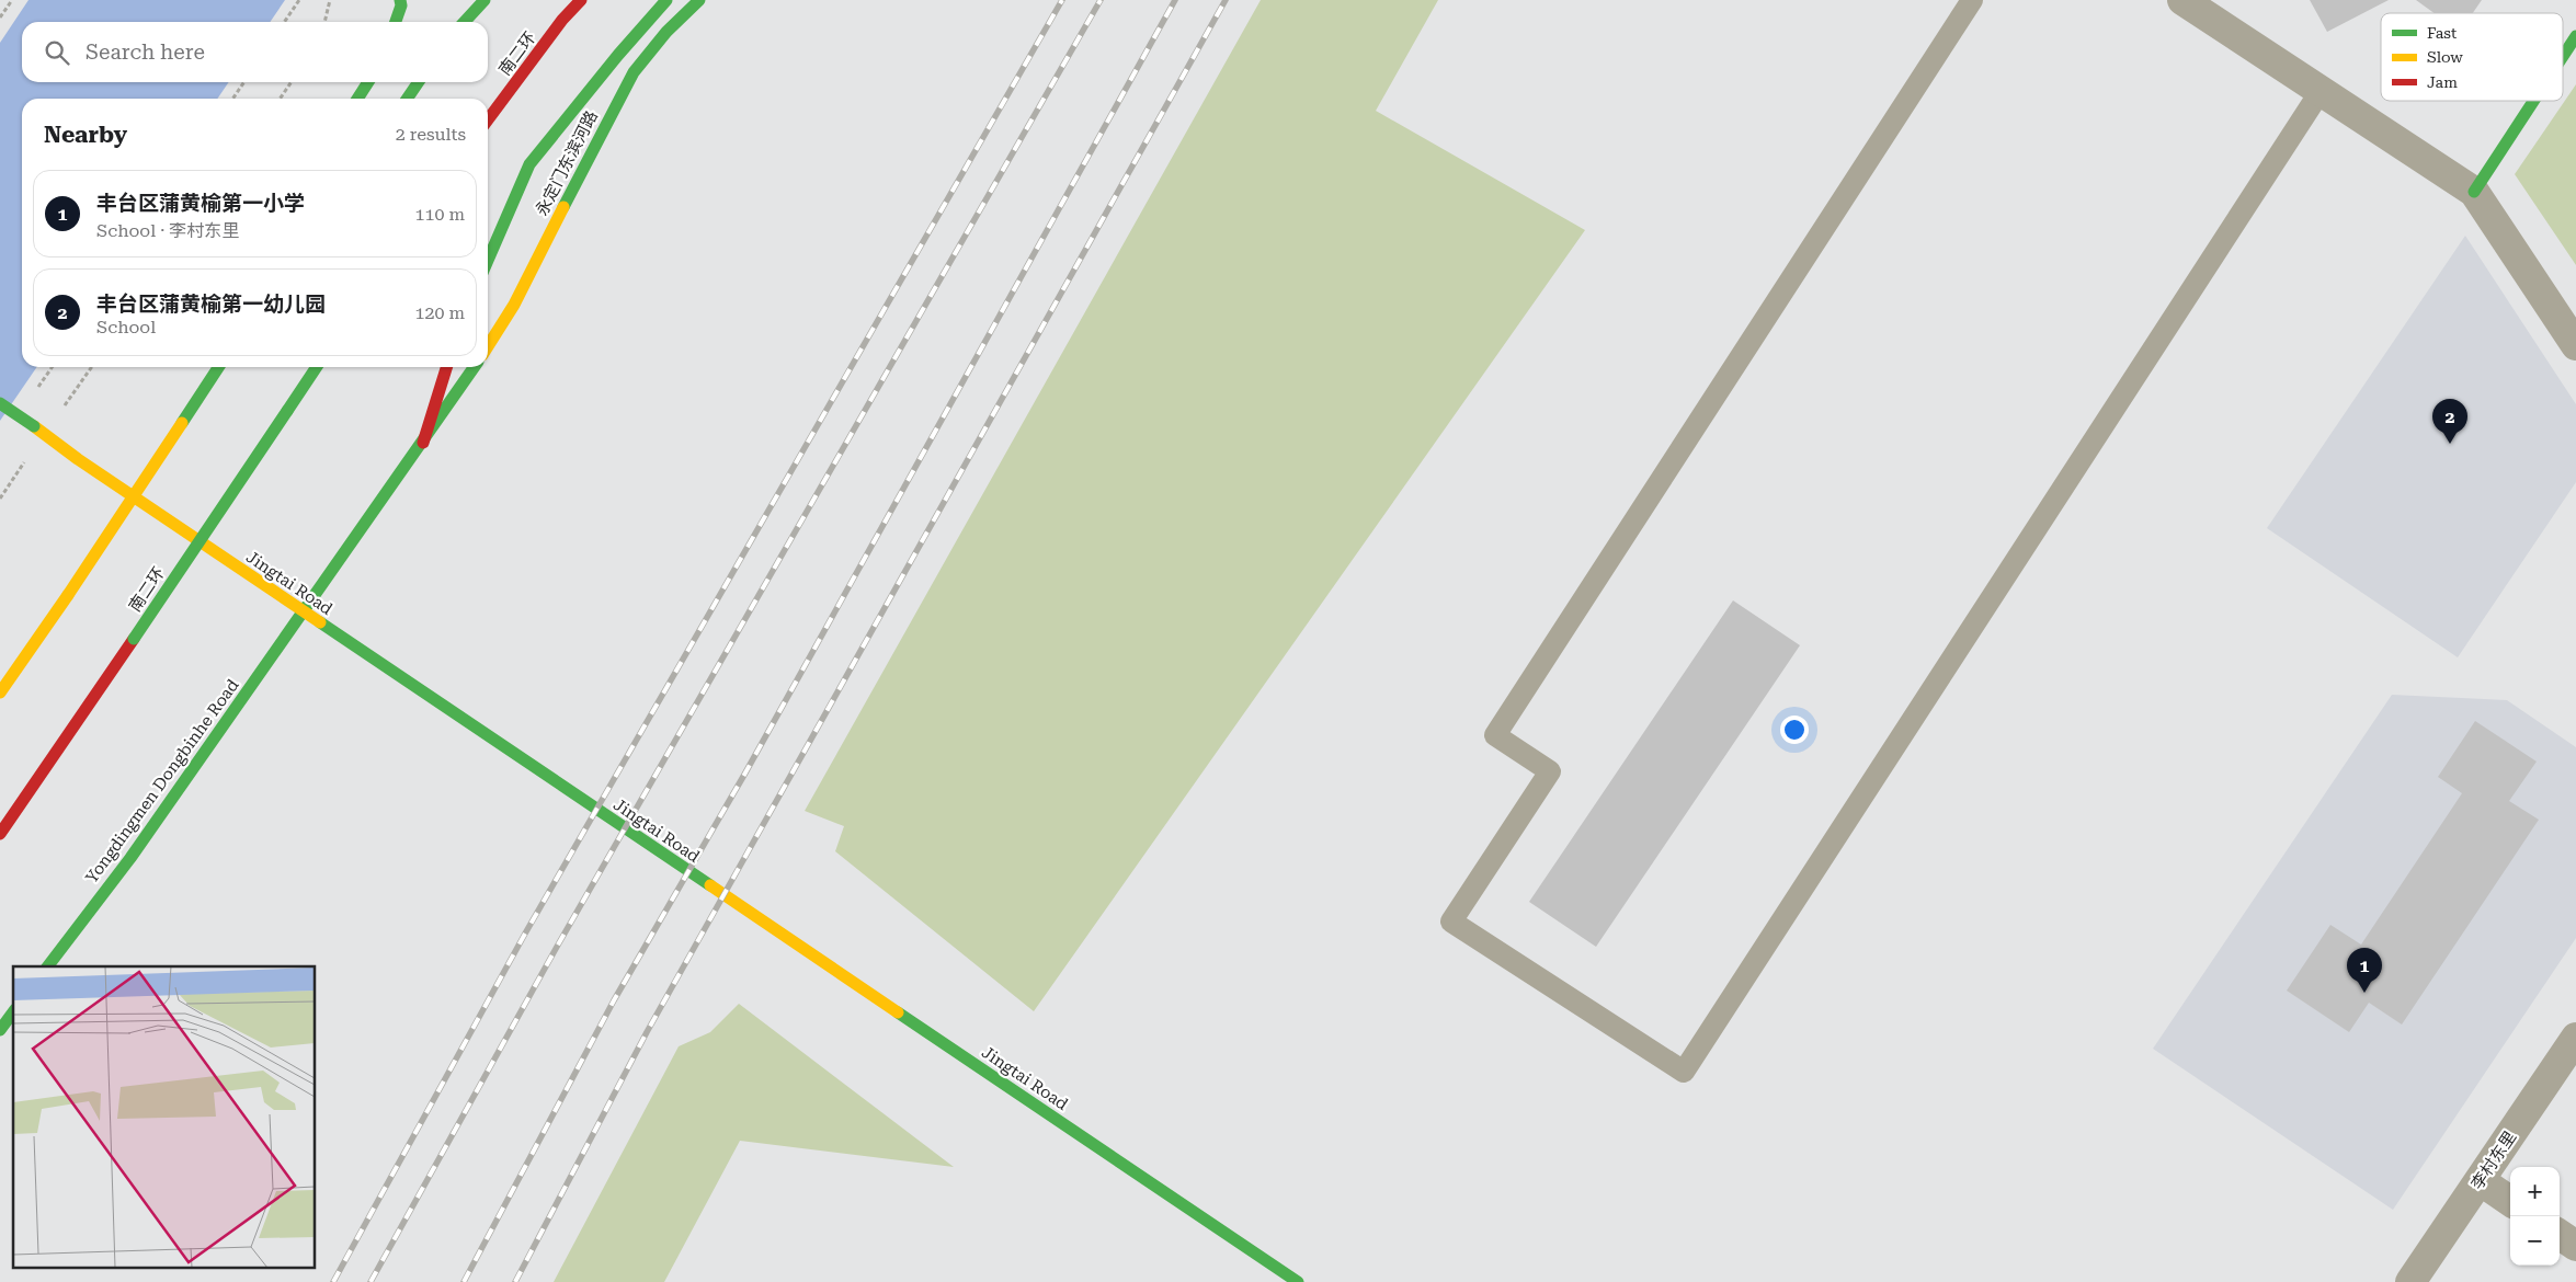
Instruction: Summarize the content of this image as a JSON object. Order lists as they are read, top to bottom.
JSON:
{
  "streets": {
    "main road": [
      "南二环",
      "永定门东滨河路",
      "Jingtai Road",
      "Yongdingmen Dongbinhe Road"
    ],
    "street": ["李村东里"]
  },
  "crossings": [
    ["Jingtai Road", "Yongdingmen Dongbinhe Road"]
  ],
  "legend": ["Fast", "Slow", "Jam"],
  "page": {
    "search": "Search here",
    "heading": ["Nearby", "2 results"],
    "list": [
      {
        "mark": "1",
        "name": "丰台区蒲黄榆第一小学",
        "note": "School · 李村东里",
        "value": "110 m"
      },
      {
        "mark": "2",
        "name": "丰台区蒲黄榆第一幼儿园",
        "note": "School",
        "value": "120 m"
      }
    ],
    "pins": ["2", "1"],
    "map_buttons": ["+", "−"]
  }
}
